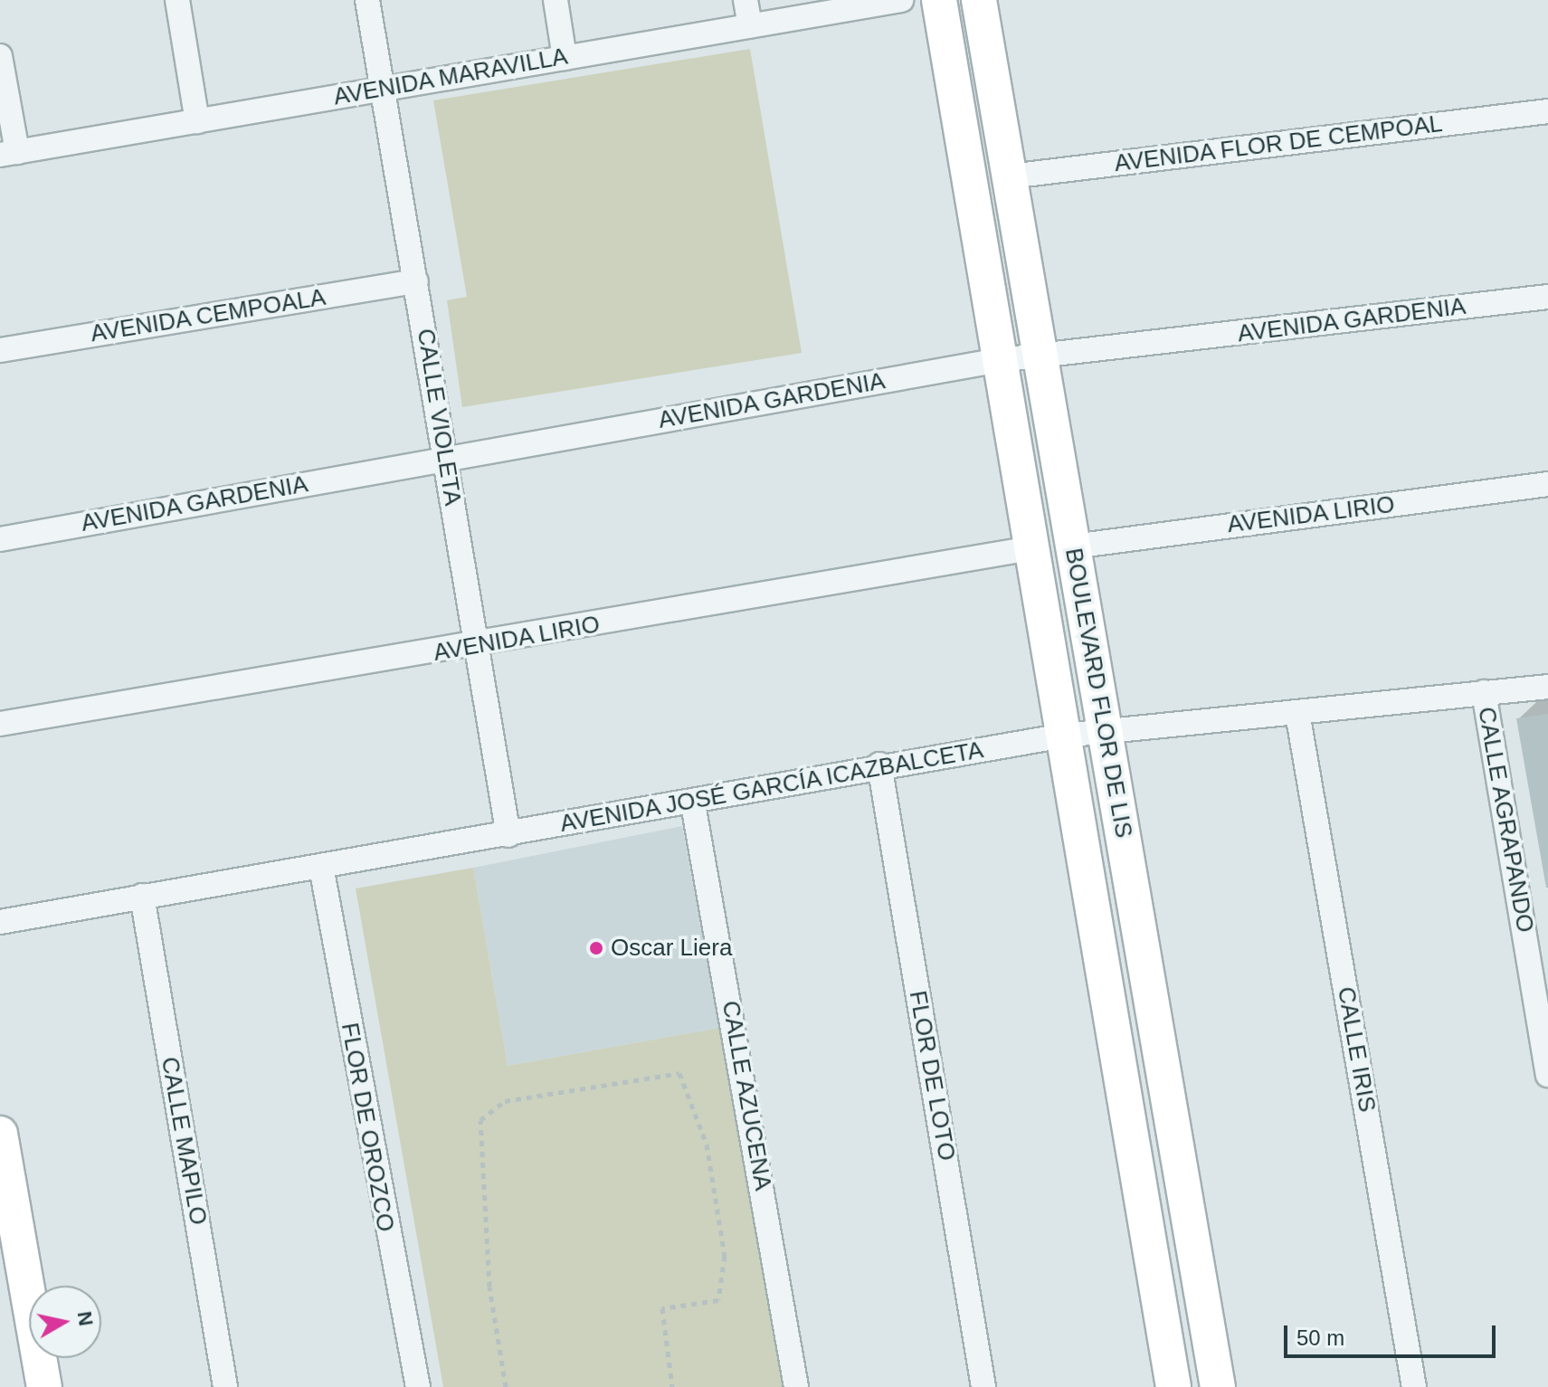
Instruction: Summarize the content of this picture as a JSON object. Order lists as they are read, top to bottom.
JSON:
{
  "streets": {
    "street": [
      "AVENIDA MARAVILLA",
      "AVENIDA FLOR DE CEMPOAL",
      "AVENIDA CEMPOALA",
      "AVENIDA GARDENIA",
      "CALLE VIOLETA",
      "AVENIDA LIRIO",
      "BOULEVARD FLOR DE LIS",
      "AVENIDA JOSÉ GARCÍA ICAZBALCETA",
      "CALLE AGRAPANDO",
      "CALLE IRIS",
      "FLOR DE LOTO",
      "CALLE AZUCENA",
      "FLOR DE OROZCO",
      "CALLE MAPILO"
    ]
  },
  "crossings": [
    ["AVENIDA MARAVILLA", "CALLE VIOLETA"],
    ["AVENIDA FLOR DE CEMPOAL", "BOULEVARD FLOR DE LIS"],
    ["AVENIDA CEMPOALA", "CALLE VIOLETA"],
    ["AVENIDA GARDENIA", "CALLE VIOLETA"],
    ["AVENIDA GARDENIA", "BOULEVARD FLOR DE LIS"],
    ["CALLE VIOLETA", "AVENIDA LIRIO"],
    ["CALLE VIOLETA", "AVENIDA JOSÉ GARCÍA ICAZBALCETA"],
    ["AVENIDA LIRIO", "BOULEVARD FLOR DE LIS"],
    ["BOULEVARD FLOR DE LIS", "AVENIDA JOSÉ GARCÍA ICAZBALCETA"],
    ["AVENIDA JOSÉ GARCÍA ICAZBALCETA", "CALLE AGRAPANDO"],
    ["AVENIDA JOSÉ GARCÍA ICAZBALCETA", "CALLE IRIS"],
    ["AVENIDA JOSÉ GARCÍA ICAZBALCETA", "FLOR DE LOTO"],
    ["AVENIDA JOSÉ GARCÍA ICAZBALCETA", "CALLE AZUCENA"],
    ["AVENIDA JOSÉ GARCÍA ICAZBALCETA", "FLOR DE OROZCO"],
    ["AVENIDA JOSÉ GARCÍA ICAZBALCETA", "CALLE MAPILO"]
  ],
  "places": ["Oscar Liera"],
  "scale_bar": "50 m",
  "north": "right"
}
